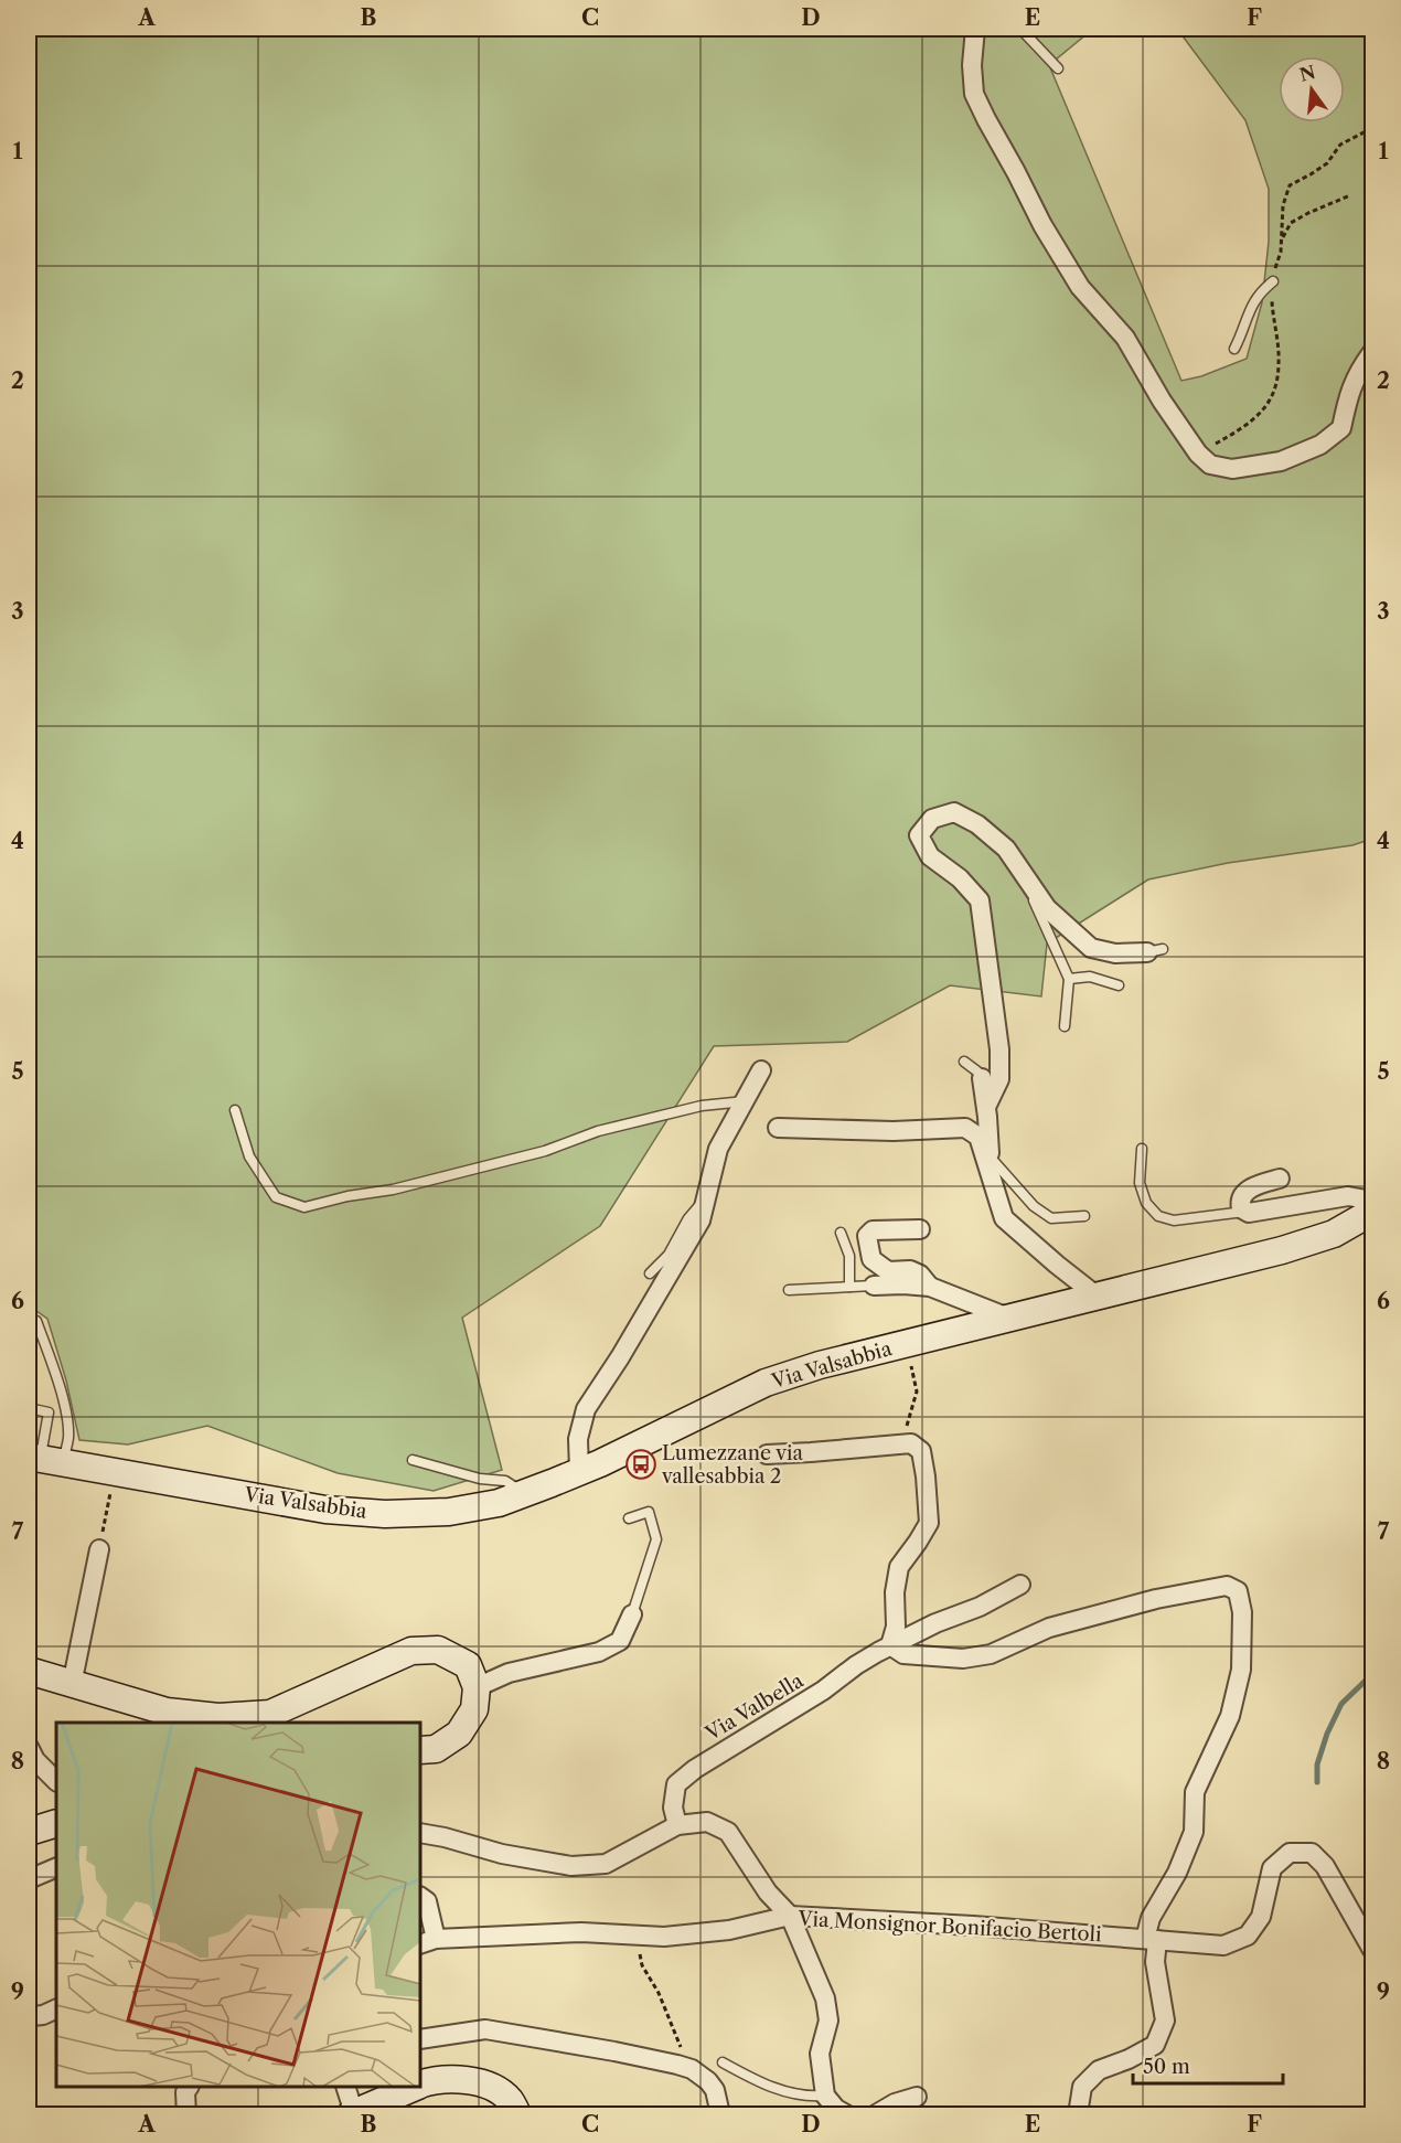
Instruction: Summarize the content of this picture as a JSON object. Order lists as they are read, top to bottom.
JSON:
{
  "streets": {
    "main road": ["Via Valsabbia"],
    "street": ["Via Valbella", "Via Monsignor Bonifacio Bertoli"]
  },
  "places": {
    "bus stop": ["Lumezzane via vallesabbia 2"]
  },
  "scale_bar": "50 m",
  "north": "top",
  "grid": {
    "columns": [
      "A",
      "B",
      "C",
      "D",
      "E",
      "F"
    ],
    "rows": [
      "1",
      "2",
      "3",
      "4",
      "5",
      "6",
      "7",
      "8",
      "9"
    ]
  }
}
